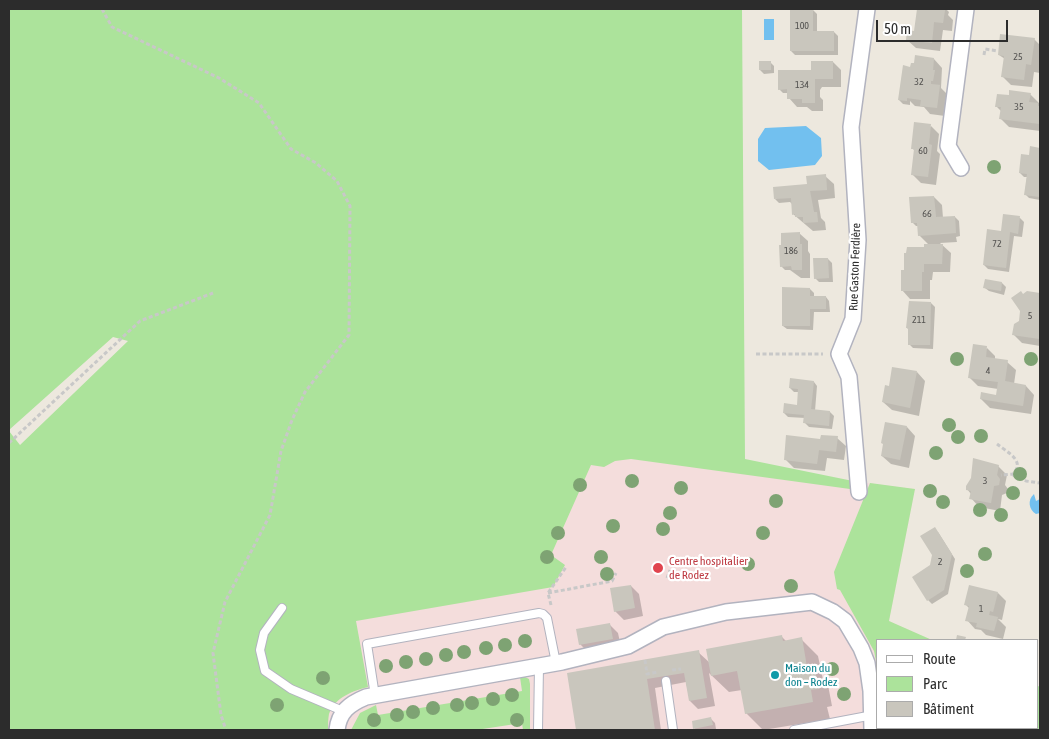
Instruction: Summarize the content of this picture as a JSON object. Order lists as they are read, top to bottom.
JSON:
{
  "streets": {
    "street": ["Rue Gaston Ferdière"]
  },
  "places": ["Centre hospitalier de Rodez", "Maison du don – Rodez"],
  "house_numbers": [
    "100",
    "25",
    "32",
    "134",
    "35",
    "60",
    "66",
    "72",
    "186",
    "5",
    "211",
    "4",
    "3",
    "2",
    "1"
  ],
  "legend": ["Route", "Parc", "Bâtiment"],
  "scale_bar": "50 m"
}
